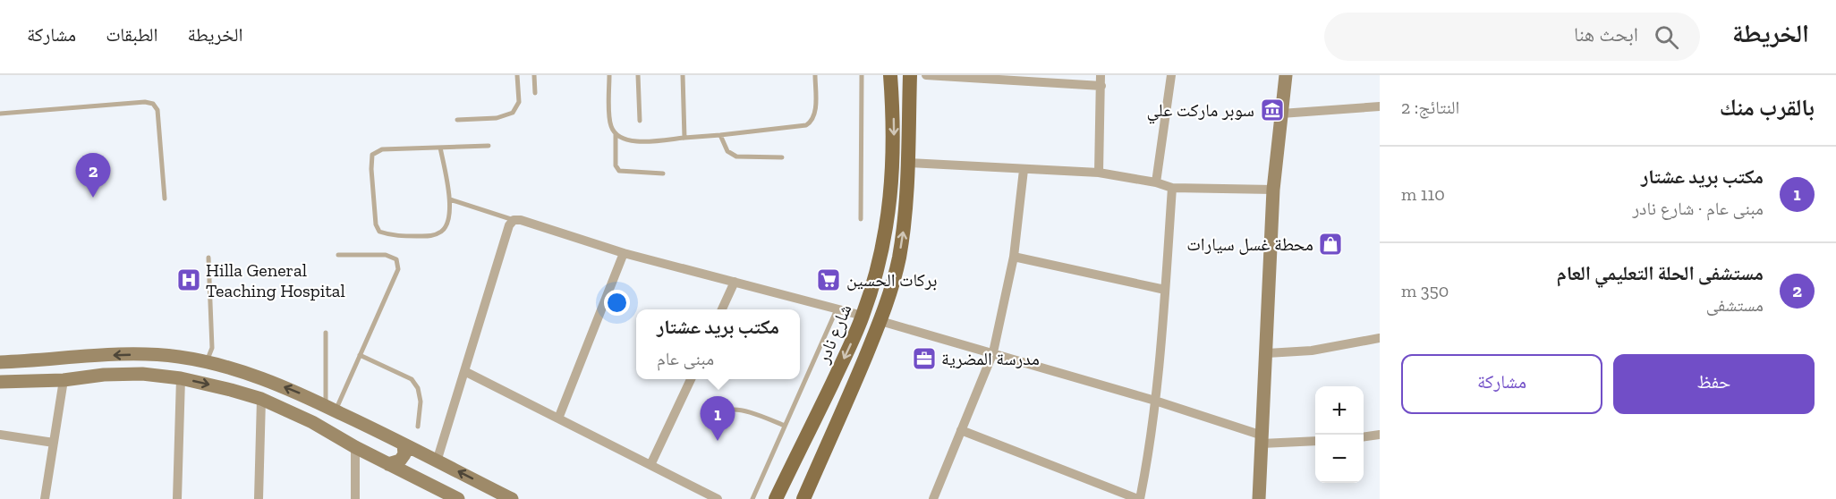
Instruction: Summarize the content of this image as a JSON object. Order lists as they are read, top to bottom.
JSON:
{
  "streets": {
    "main road": ["شارع نادر"]
  },
  "places": {
    "museum": ["سوبر ماركت علي"],
    "shop": ["محطة غسل سيارات"],
    "hospital": ["Hilla General Teaching Hospital"],
    "supermarket": ["بركات الحسين"],
    "office": ["مدرسة المضرية"]
  },
  "page": {
    "header": "الخريطة",
    "search": "ابحث هنا",
    "nav": ["الخريطة", "الطبقات", "مشاركة"],
    "heading": ["بالقرب منك", "النتائج: 2"],
    "list": [
      {
        "mark": "1",
        "name": "مكتب بريد عشتار",
        "note": "مبنى عام · شارع نادر",
        "value": "110 m"
      },
      {
        "mark": "2",
        "name": "مستشفى الحلة التعليمي العام",
        "note": "مستشفى",
        "value": "350 m"
      }
    ],
    "pins": ["2", "1"],
    "popup": ["مكتب بريد عشتار", "مبنى عام"],
    "buttons": ["حفظ", "مشاركة"],
    "map_buttons": ["+", "−"]
  }
}
